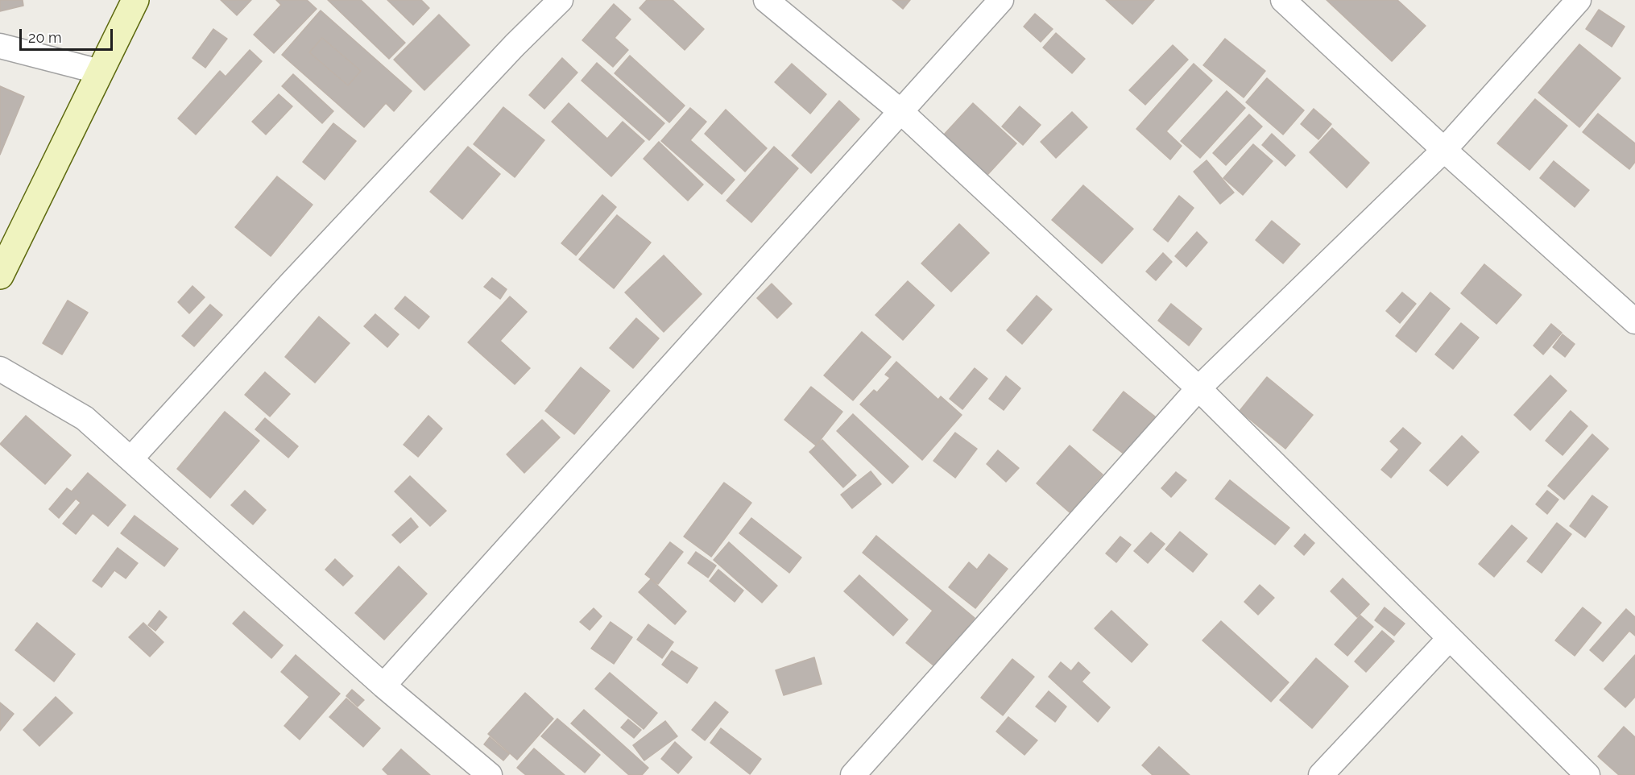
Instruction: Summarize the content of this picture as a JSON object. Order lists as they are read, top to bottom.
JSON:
{
  "scale_bar": "20 m"
}
